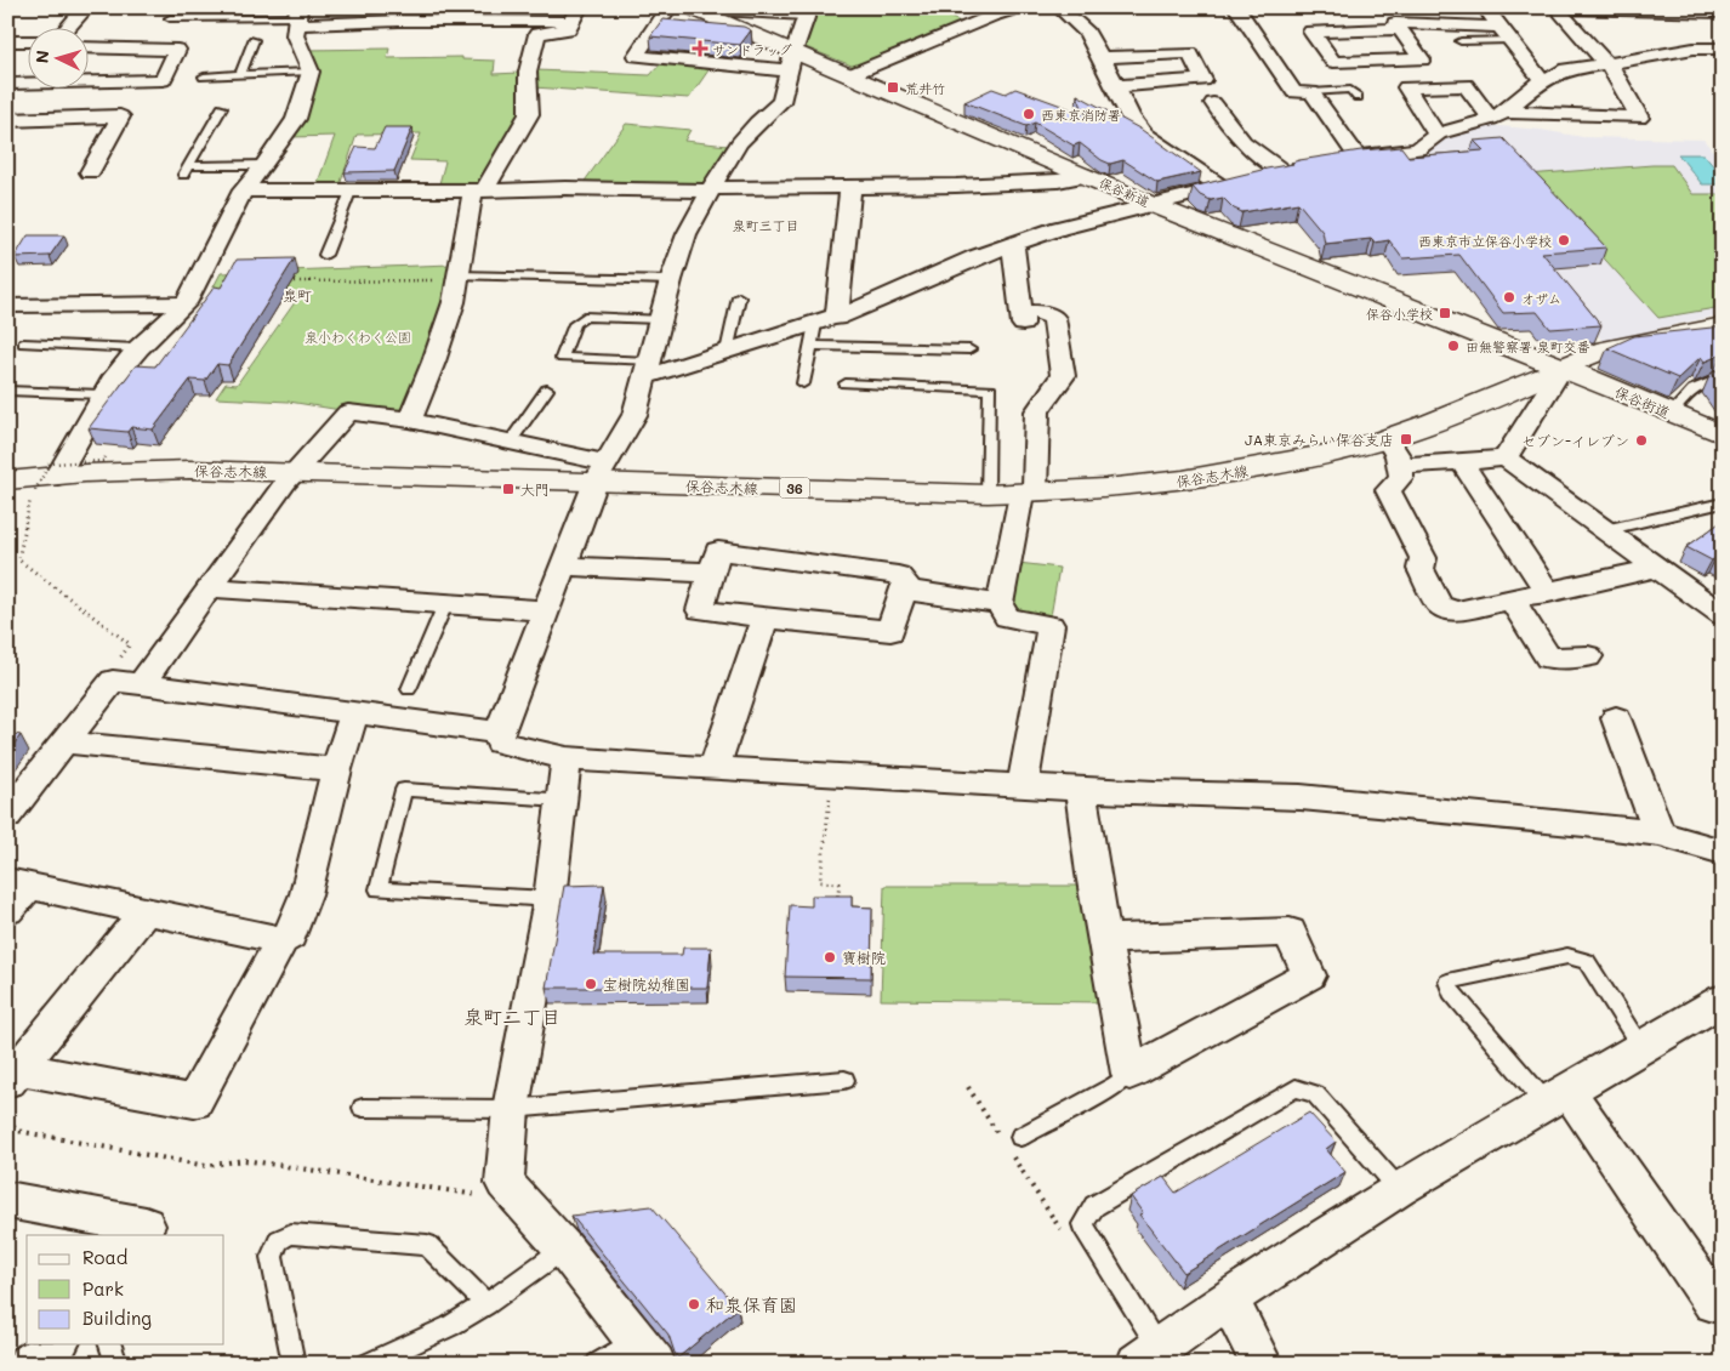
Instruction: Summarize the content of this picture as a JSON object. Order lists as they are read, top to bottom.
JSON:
{
  "streets": {
    "main road": [
      "保谷新道",
      "保谷街道",
      "保谷志木線",
      "36"
    ]
  },
  "crossings": [
    ["保谷新道", "保谷街道"],
    ["保谷新道", "保谷志木線"],
    ["保谷街道", "保谷志木線"]
  ],
  "districts": ["泉町三丁目", "泉町", "泉町二丁目"],
  "parks": ["泉小わくわく公園"],
  "places": {
    "health": ["サンドラッグ"],
    "transit": [
      "荒井竹",
      "保谷小学校",
      "JA東京みらい保谷支店",
      "大門"
    ],
    "other": [
      "西東京消防署",
      "西東京市立保谷小学校",
      "オザム",
      "田無警察署 泉町交番",
      "セブン-イレブン",
      "寶樹院",
      "宝樹院幼稚園",
      "和泉保育園"
    ]
  },
  "legend": ["Road", "Park", "Building"],
  "north": "left"
}
